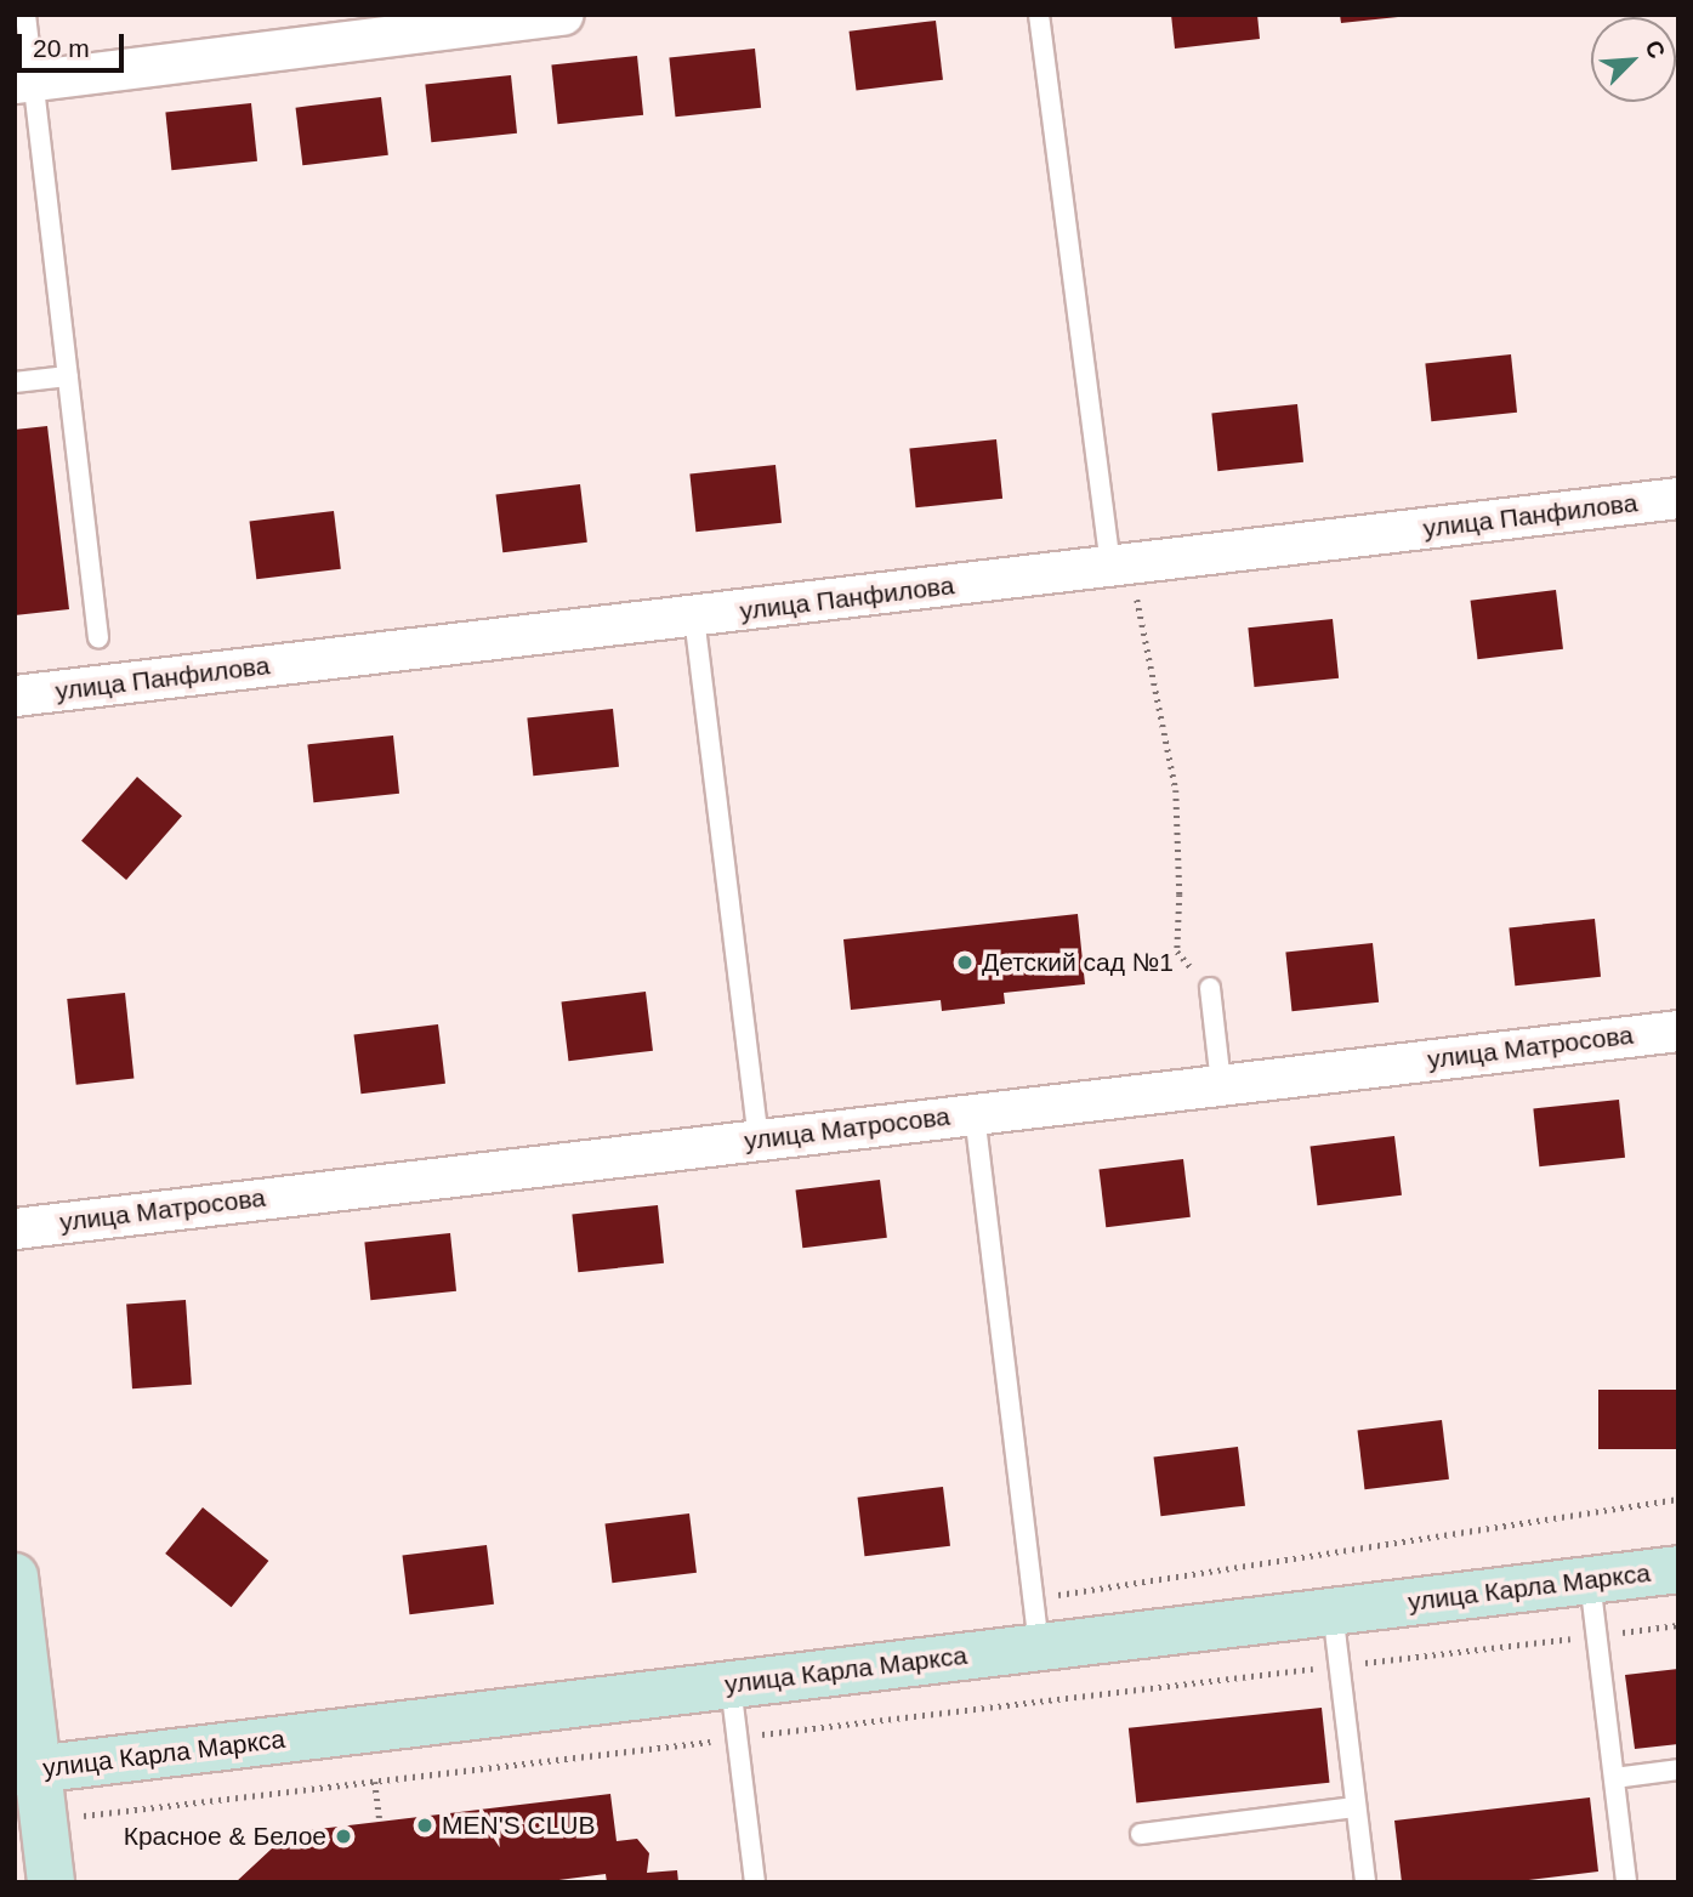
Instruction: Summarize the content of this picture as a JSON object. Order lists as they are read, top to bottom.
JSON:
{
  "streets": {
    "main road": ["улица Карла Маркса"],
    "street": ["улица Панфилова", "улица Матросова"]
  },
  "places": ["Детский сад №1", "MEN'S CLUB", "Красное & Белое"],
  "scale_bar": "20 m",
  "north": "top right"
}
